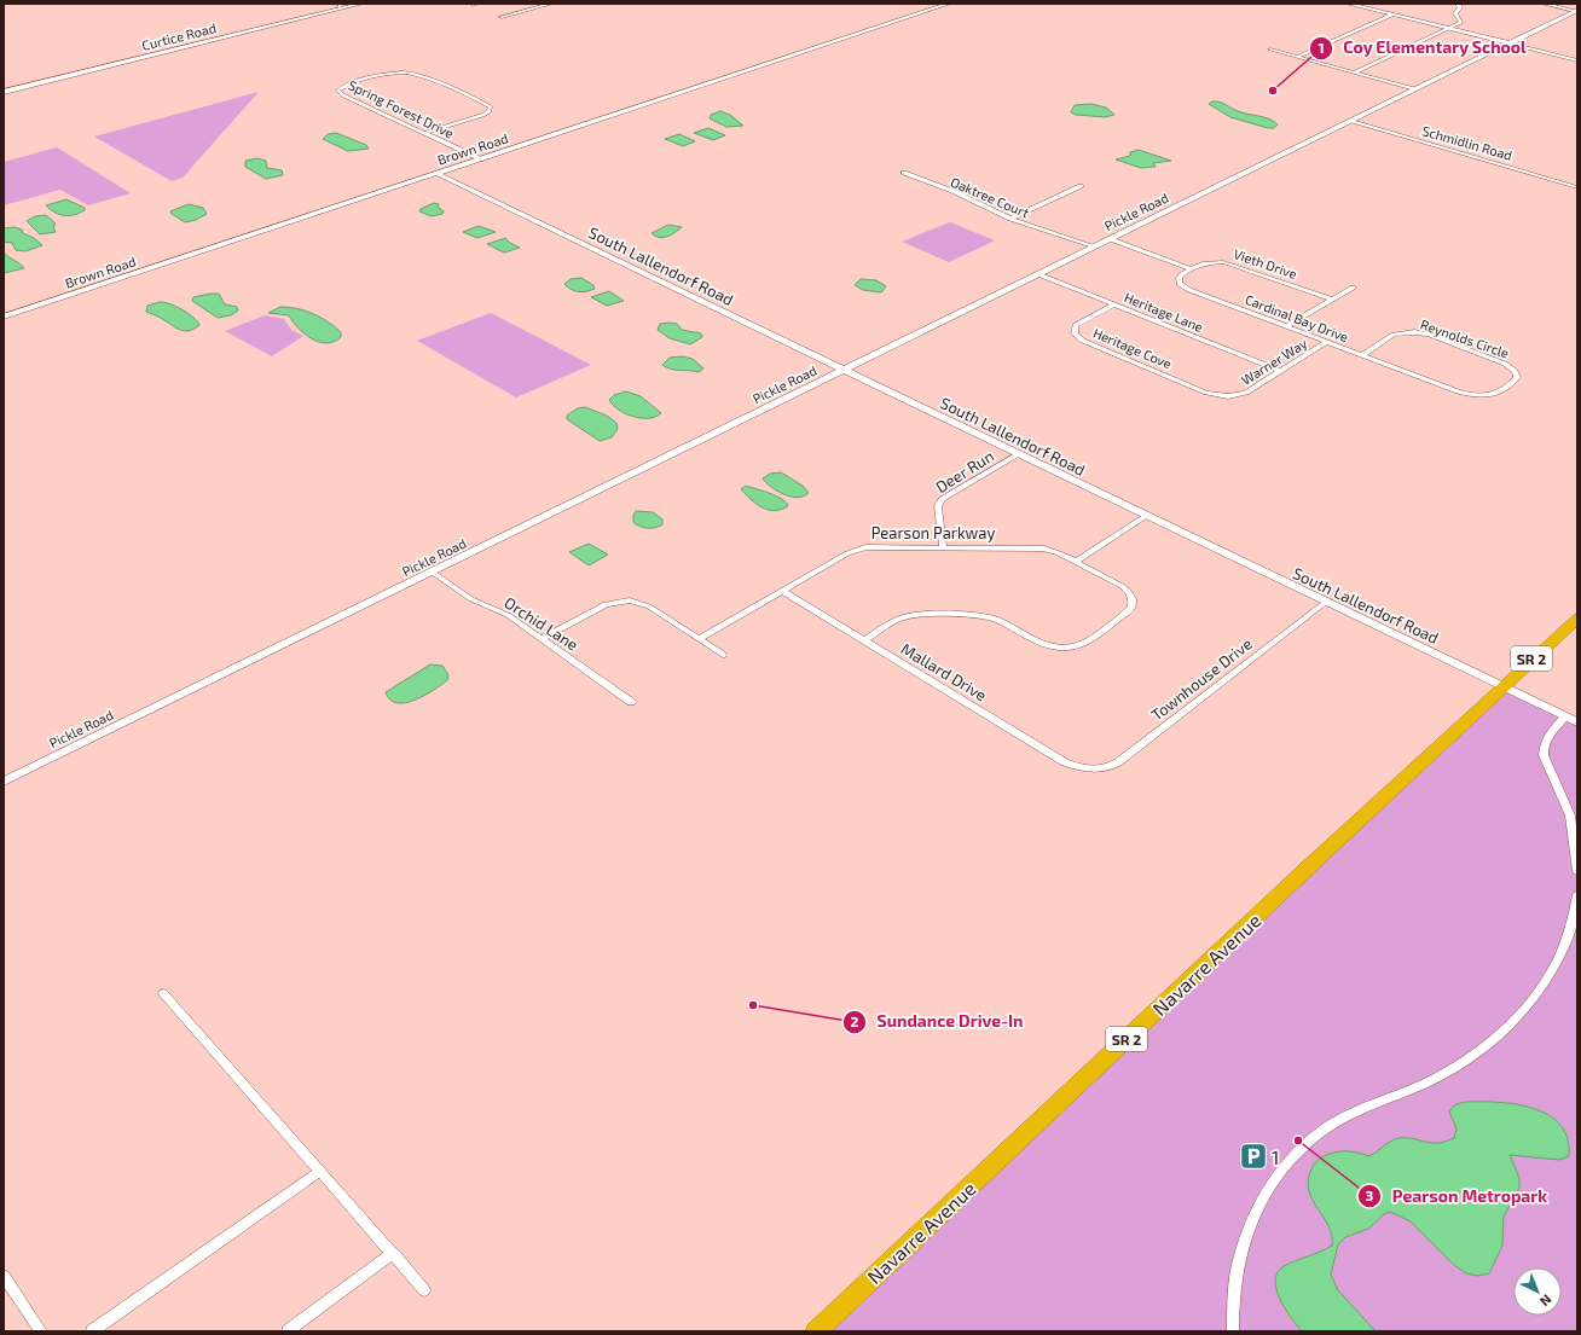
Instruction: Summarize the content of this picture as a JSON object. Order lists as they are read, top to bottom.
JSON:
{
  "streets": {
    "highway": ["SR 2", "Navarre Avenue"],
    "street": [
      "Curtice Road",
      "Spring Forest Drive",
      "Schmidlin Road",
      "Brown Road",
      "Oaktree Court",
      "Pickle Road",
      "Vieth Drive",
      "South Lallendorf Road",
      "Heritage Lane",
      "Cardinal Bay Drive",
      "Reynolds Circle",
      "Heritage Cove",
      "Warner Way",
      "Deer Run",
      "Pearson Parkway",
      "Orchid Lane",
      "Mallard Drive",
      "Townhouse Drive"
    ]
  },
  "crossings": [
    ["Spring Forest Drive", "Brown Road"],
    ["Schmidlin Road", "Pickle Road"],
    ["Brown Road", "South Lallendorf Road"],
    ["Oaktree Court", "Pickle Road"],
    ["Pickle Road", "South Lallendorf Road"],
    ["Pickle Road", "Heritage Lane"],
    ["Pickle Road", "Orchid Lane"],
    ["Vieth Drive", "Cardinal Bay Drive"],
    ["South Lallendorf Road", "Deer Run"],
    ["South Lallendorf Road", "Townhouse Drive"],
    ["South Lallendorf Road", "Navarre Avenue"],
    ["Heritage Lane", "Heritage Cove"],
    ["Heritage Lane", "Warner Way"],
    ["Cardinal Bay Drive", "Reynolds Circle"],
    ["Cardinal Bay Drive", "Warner Way"],
    ["Heritage Cove", "Warner Way"],
    ["Deer Run", "Pearson Parkway"],
    ["Pearson Parkway", "Mallard Drive"],
    ["Mallard Drive", "Townhouse Drive"]
  ],
  "places": {
    "other": ["Coy Elementary School", "Sundance Drive-In", "Pearson Metropark"],
    "parking": ["1"]
  },
  "north": "bottom right"
}
